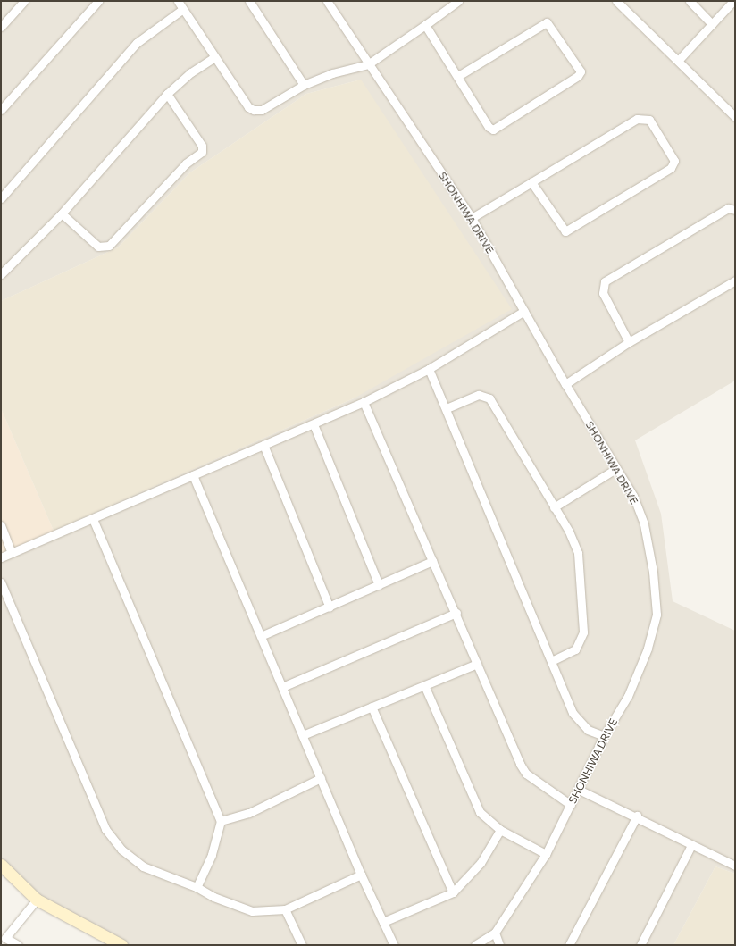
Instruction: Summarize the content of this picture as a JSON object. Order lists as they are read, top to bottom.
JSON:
{
  "streets": {
    "street": ["SHONHIWA DRIVE"]
  }
}
